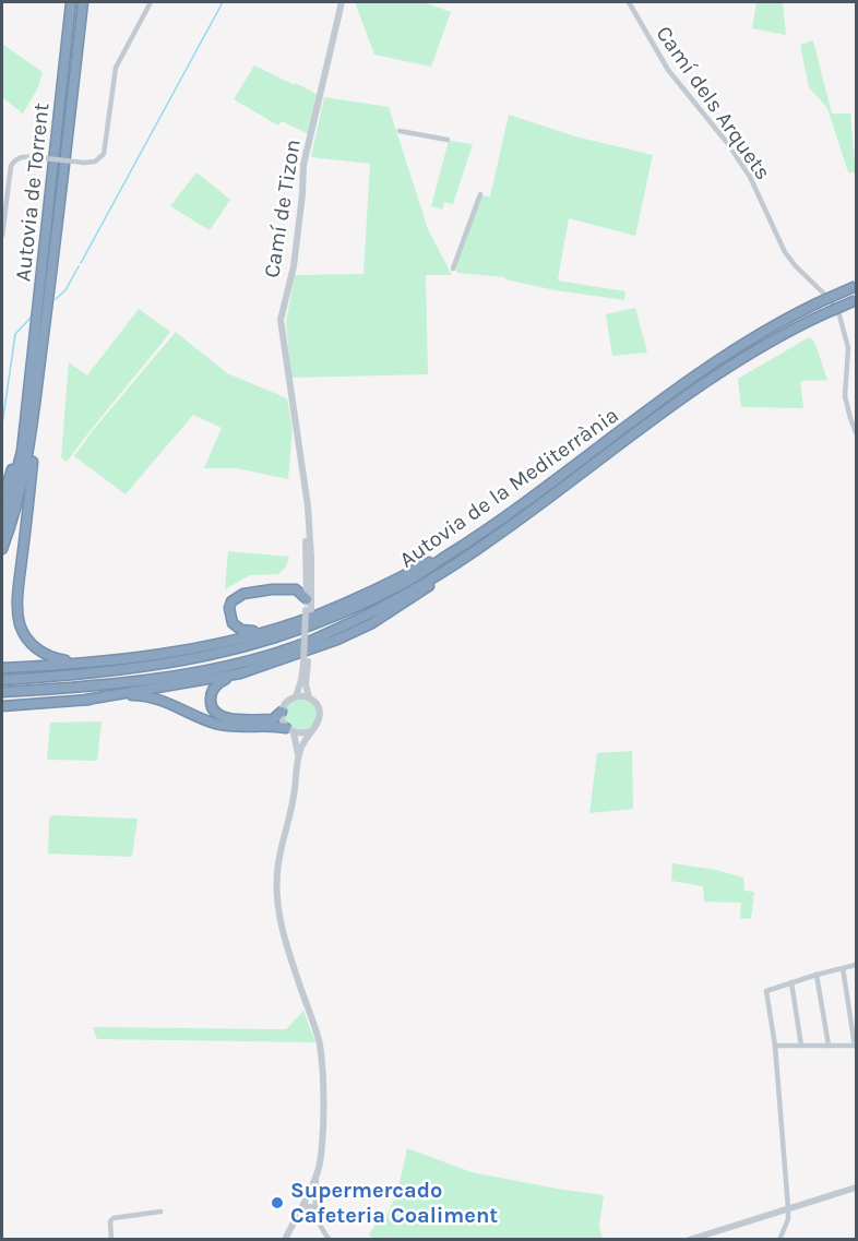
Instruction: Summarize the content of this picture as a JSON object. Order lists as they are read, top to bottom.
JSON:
{
  "streets": {
    "highway": ["Autovia de Torrent", "Autovia de la Mediterrània"],
    "street": ["Camí dels Arquets", "Camí de Tizon"]
  },
  "places": ["Supermercado Cafeteria Coaliment"]
}
